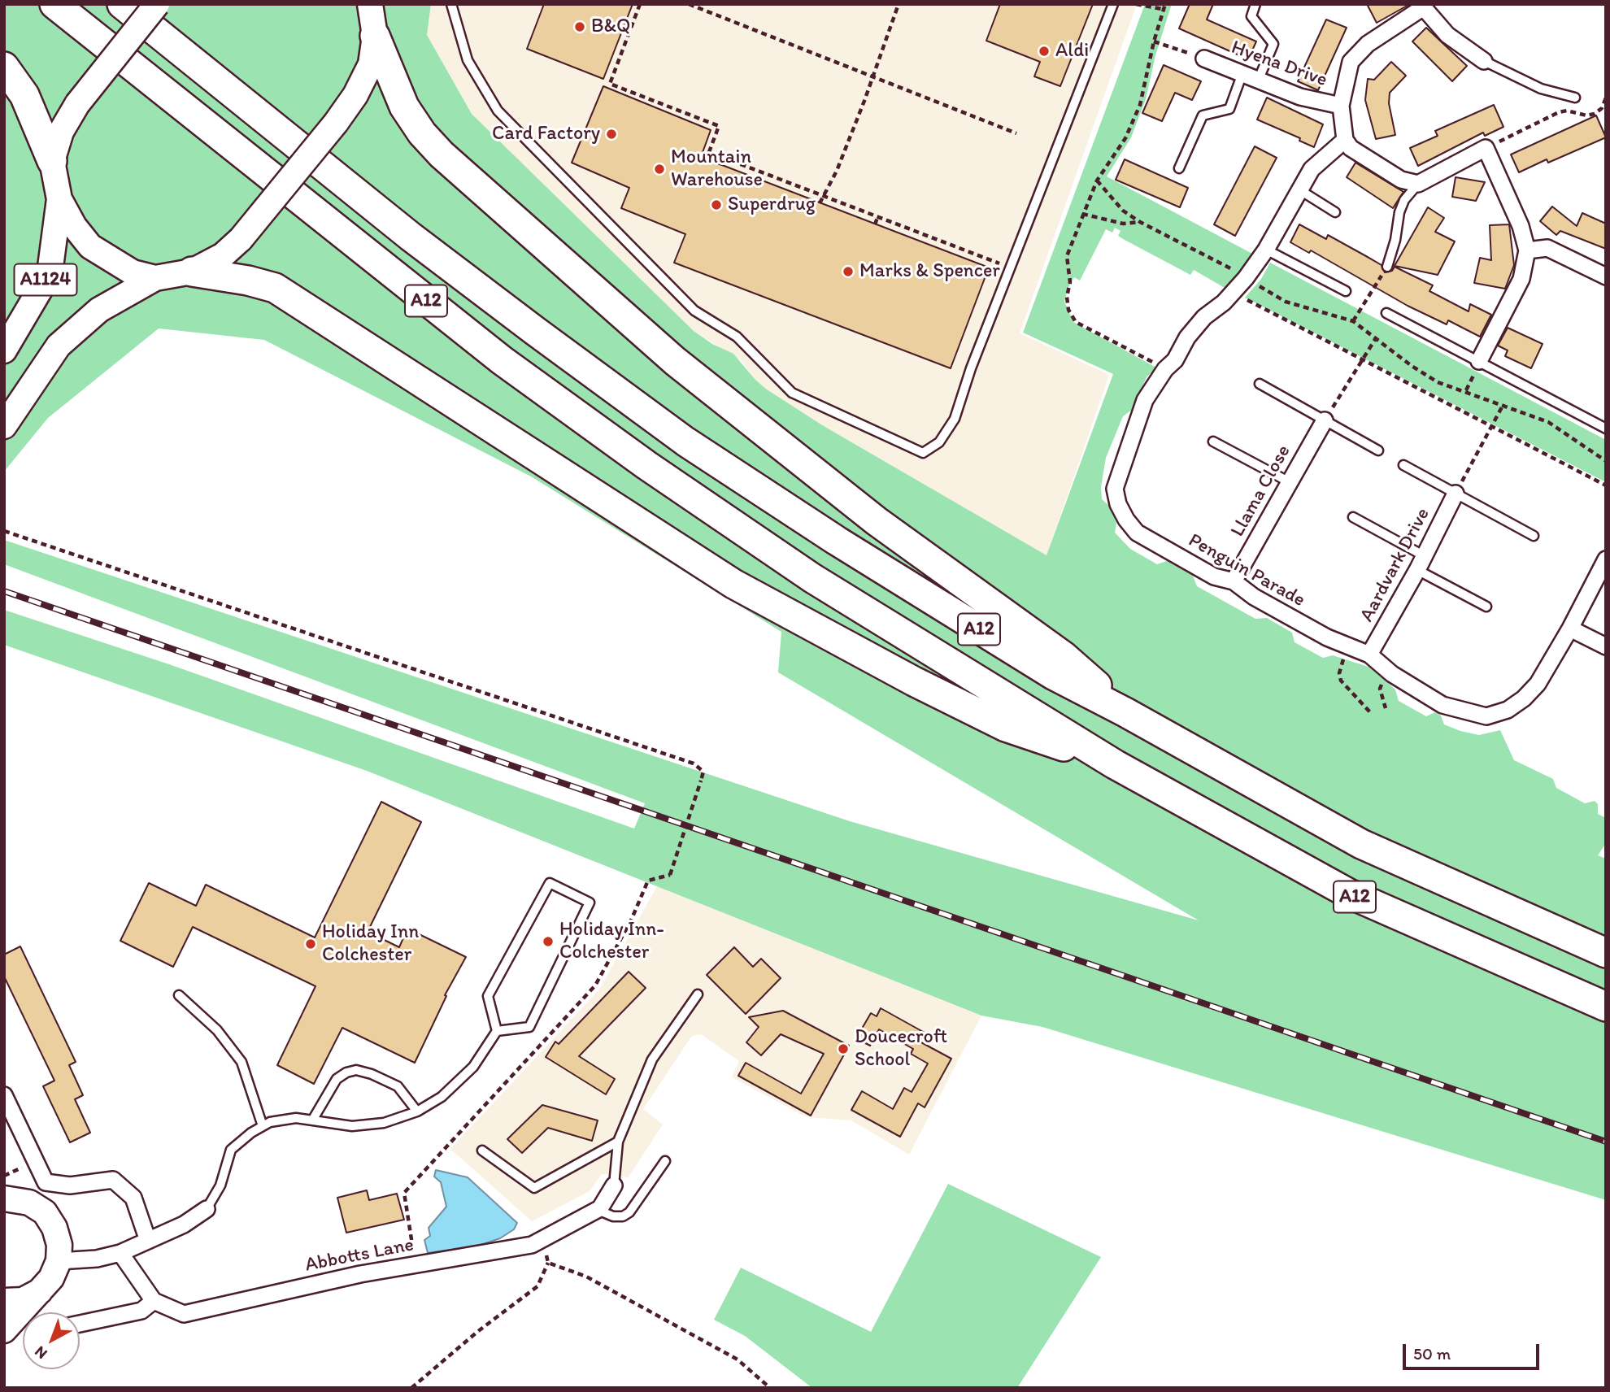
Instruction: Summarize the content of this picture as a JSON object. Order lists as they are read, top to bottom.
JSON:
{
  "streets": {
    "highway": ["A12"],
    "main road": ["A1124"],
    "street": [
      "Hyena Drive",
      "Llama Close",
      "Aardvark Drive",
      "Penguin Parade",
      "Abbotts Lane"
    ]
  },
  "crossings": [
    ["Llama Close", "Penguin Parade"],
    ["Aardvark Drive", "Penguin Parade"]
  ],
  "places": [
    "B&Q",
    "Aldi",
    "Card Factory",
    "Mountain Warehouse",
    "Superdrug",
    "Marks & Spencer",
    "Holiday Inn- Colchester",
    "Holiday Inn Colchester",
    "Doucecroft School"
  ],
  "scale_bar": "50 m",
  "north": "bottom left"
}
